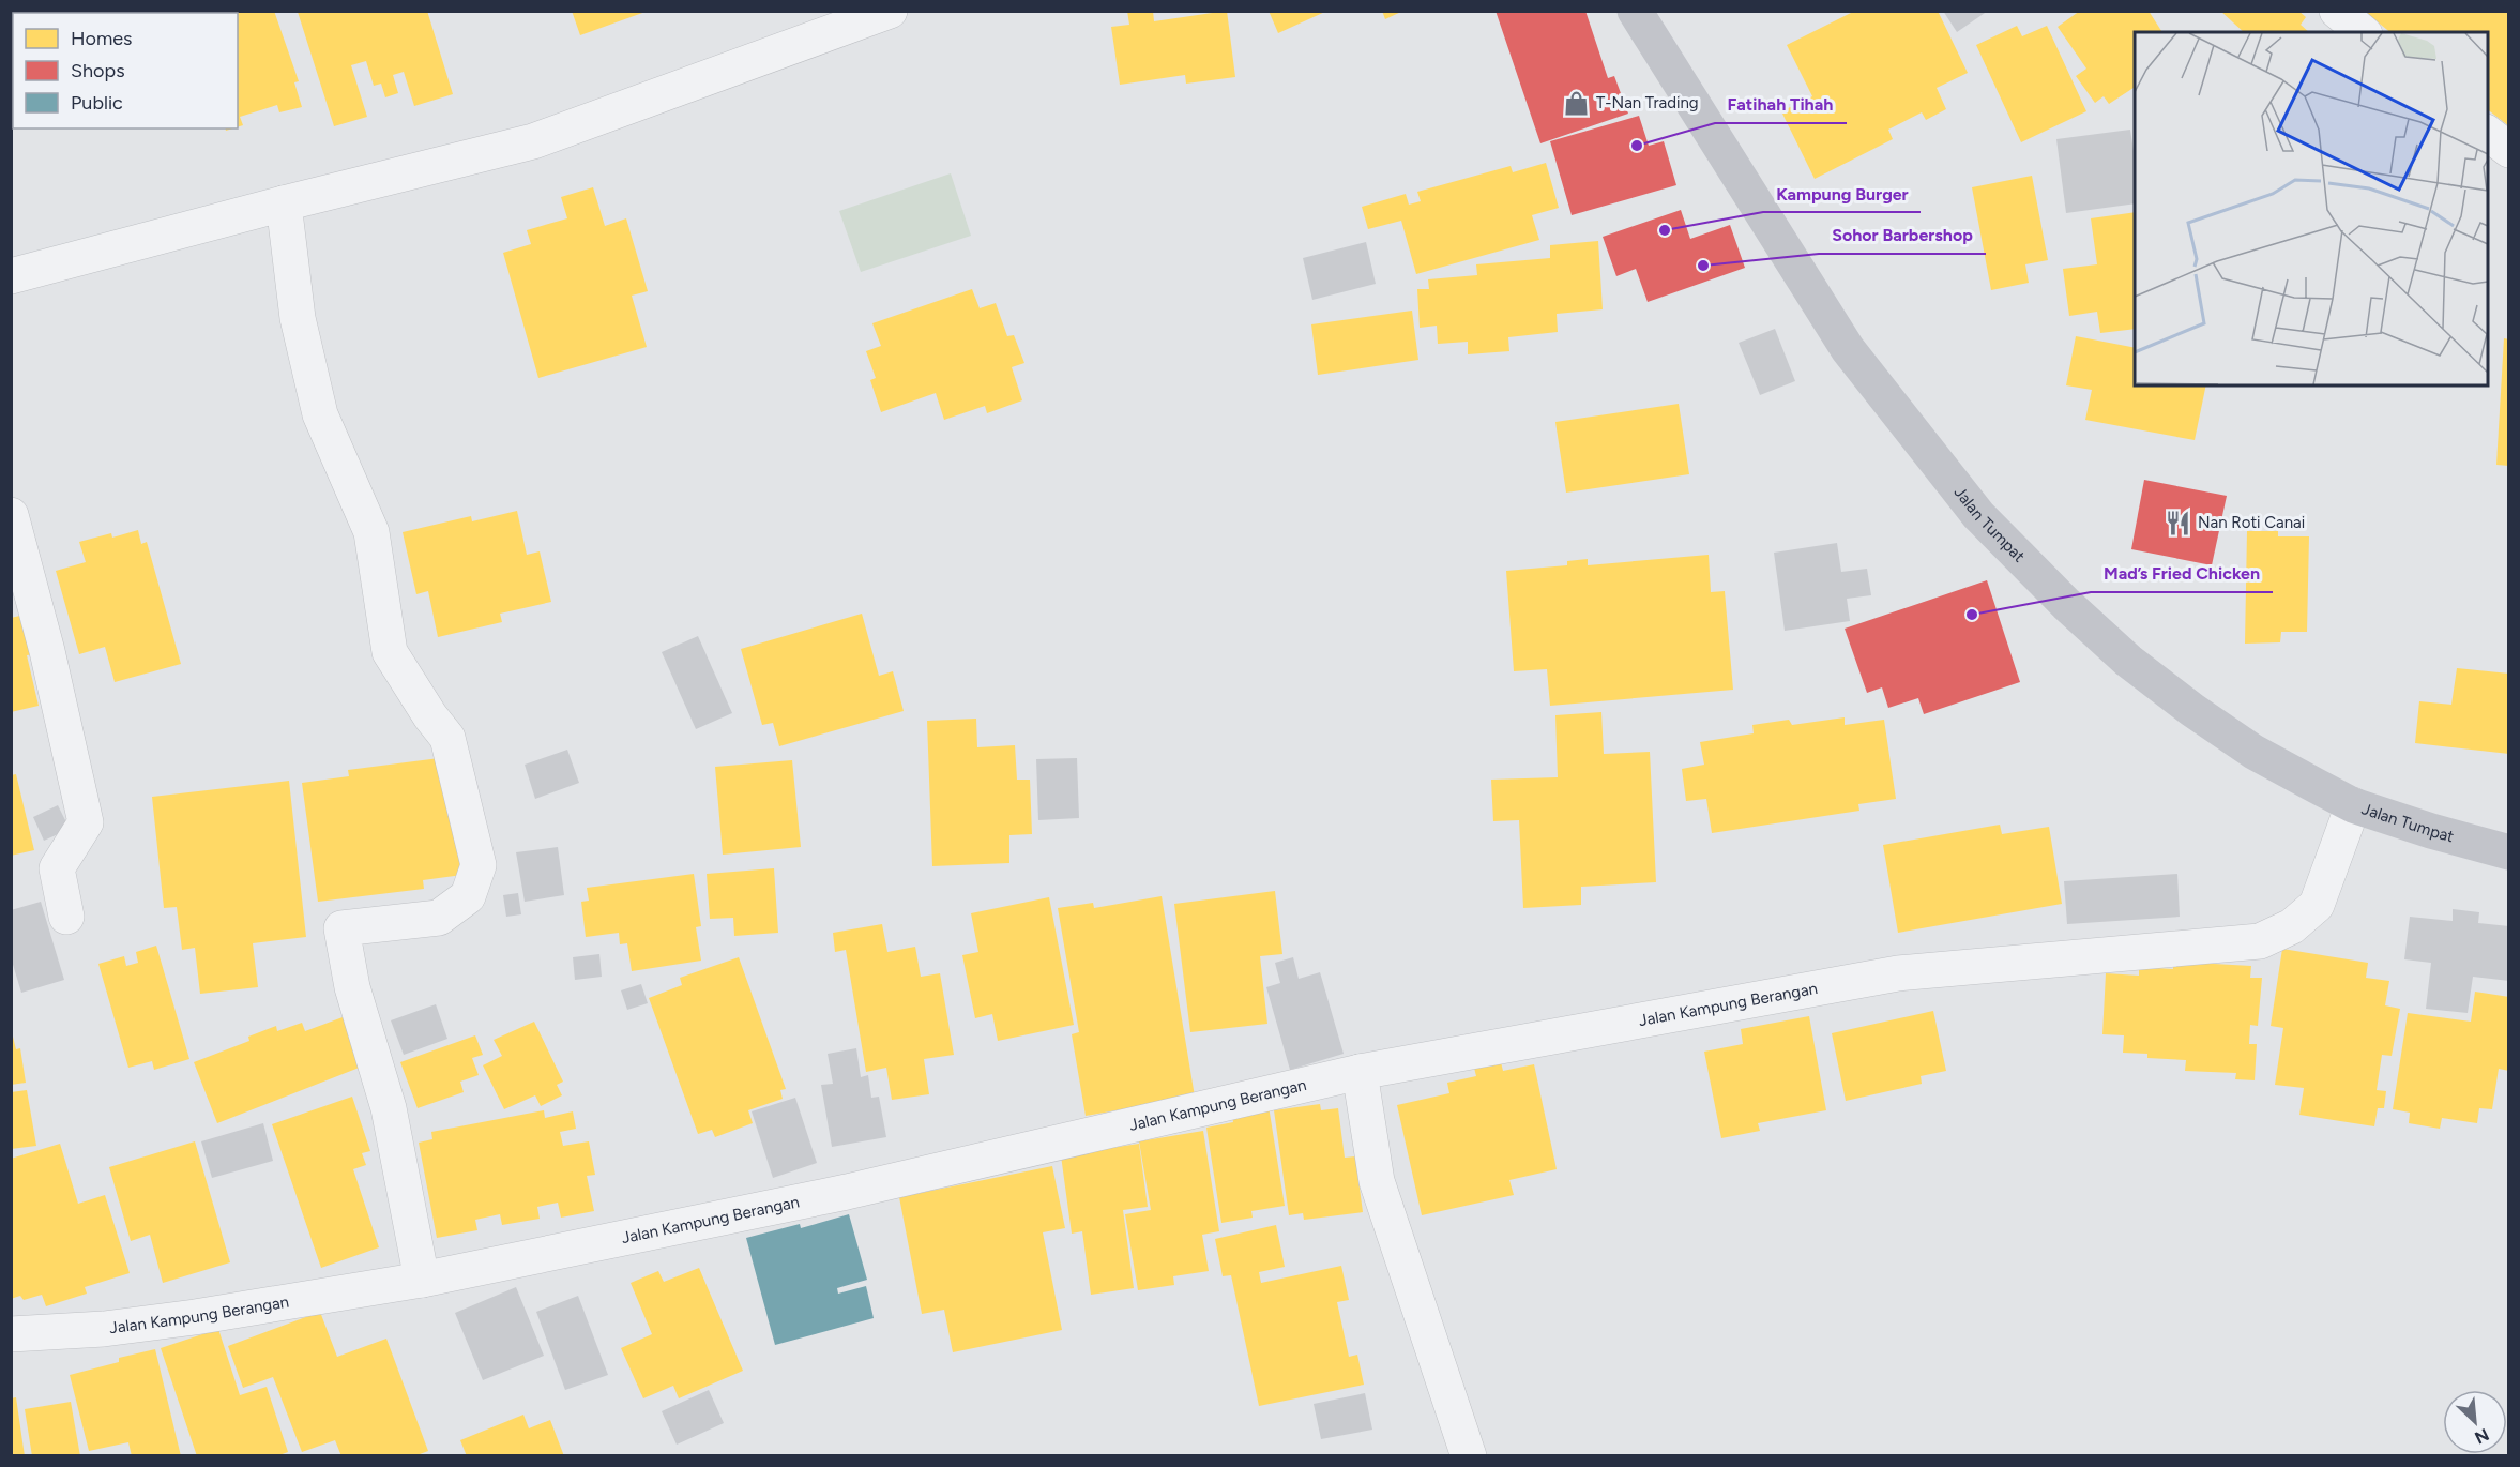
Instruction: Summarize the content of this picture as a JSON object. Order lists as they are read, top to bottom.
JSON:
{
  "streets": {
    "main road": ["Jalan Tumpat"],
    "street": ["Jalan Kampung Berangan"]
  },
  "crossings": [
    ["Jalan Tumpat", "Jalan Kampung Berangan"]
  ],
  "places": {
    "shop": ["T-Nan Trading"],
    "other": [
      "Fatihah Tihah",
      "Kampung Burger",
      "Sohor Barbershop",
      "Mad’s Fried Chicken"
    ],
    "restaurant": ["Nan Roti Canai"]
  },
  "legend": ["Homes", "Shops", "Public"],
  "north": "bottom right"
}
